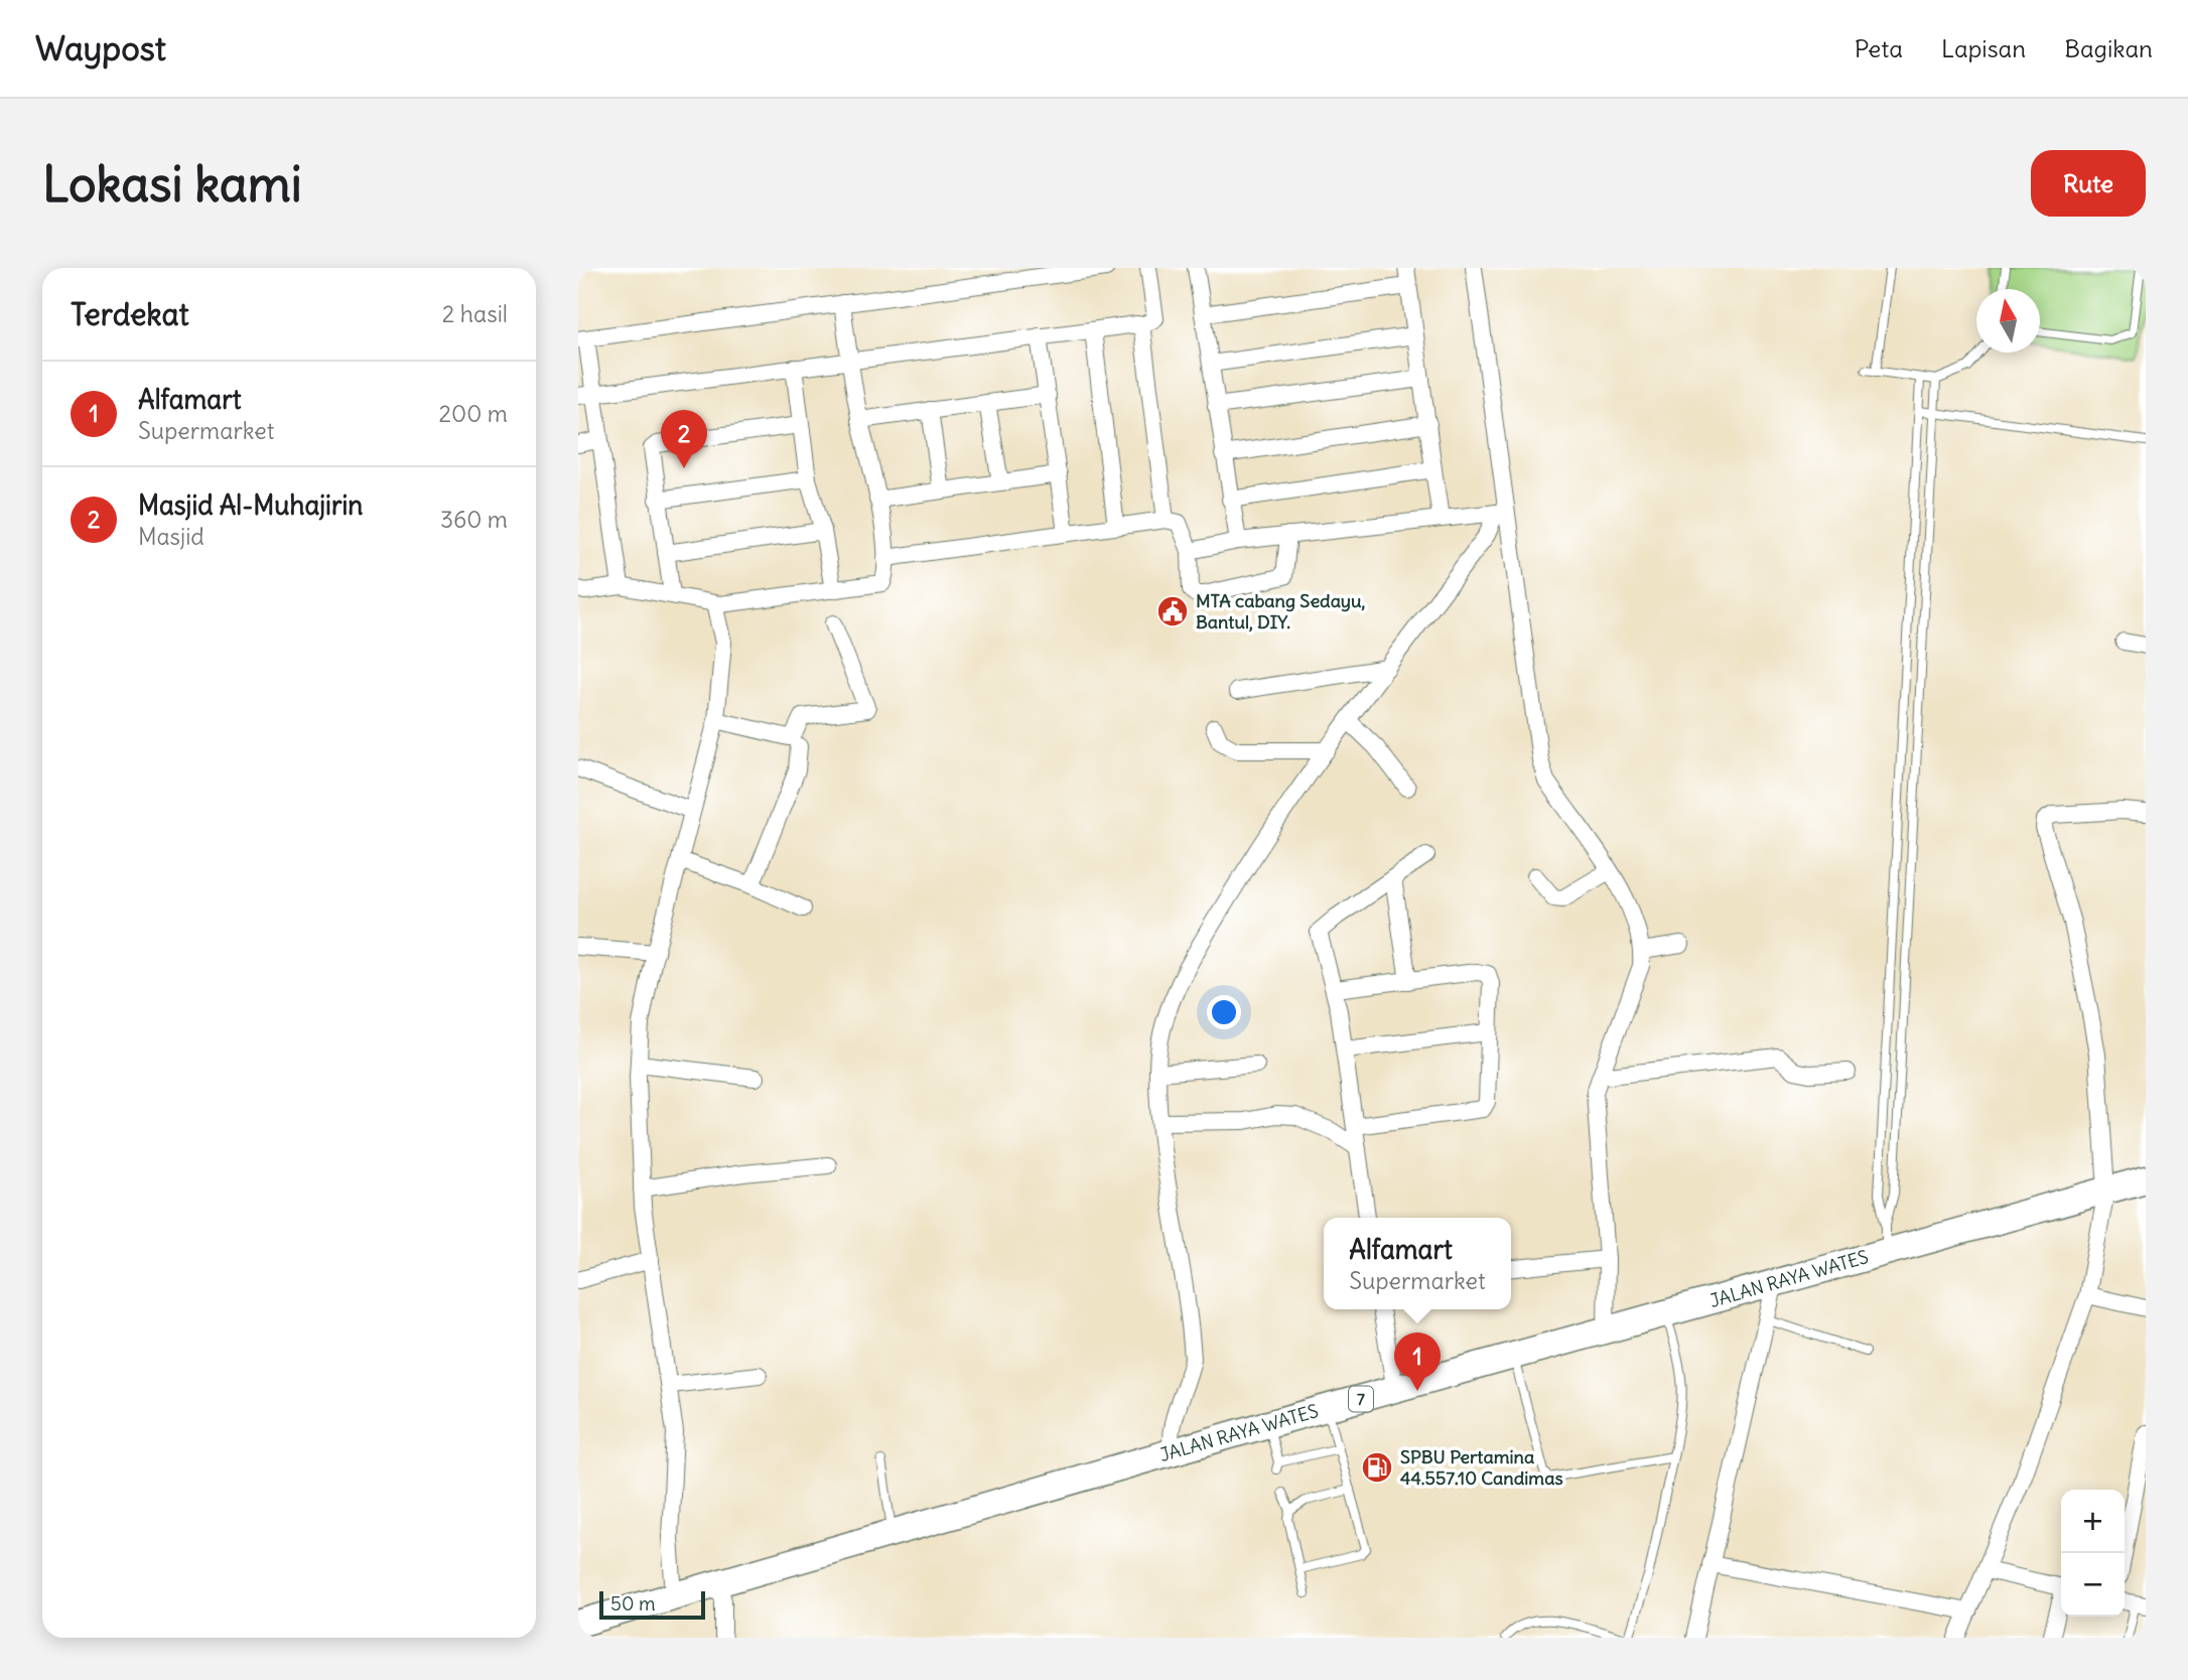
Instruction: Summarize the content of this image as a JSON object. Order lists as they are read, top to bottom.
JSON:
{
  "streets": {
    "highway": ["JALAN RAYA WATES", "7"]
  },
  "places": {
    "public building": ["MTA cabang Sedayu, Bantul, DIY."],
    "fuel station": ["SPBU Pertamina 44.557.10 Candimas"]
  },
  "scale_bar": "50 m",
  "north": "top",
  "page": {
    "header": "Waypost",
    "nav": ["Peta", "Lapisan", "Bagikan"],
    "buttons": "Rute",
    "title": "Lokasi kami",
    "heading": ["Terdekat", "2 hasil"],
    "list": [
      {
        "mark": "1",
        "name": "Alfamart",
        "note": "Supermarket",
        "value": "200 m"
      },
      {
        "mark": "2",
        "name": "Masjid Al-Muhajirin",
        "note": "Masjid",
        "value": "360 m"
      }
    ],
    "pins": ["2", "1"],
    "popup": ["Alfamart", "Supermarket"],
    "map_buttons": ["+", "−"],
    "scale": "50 m"
  }
}
